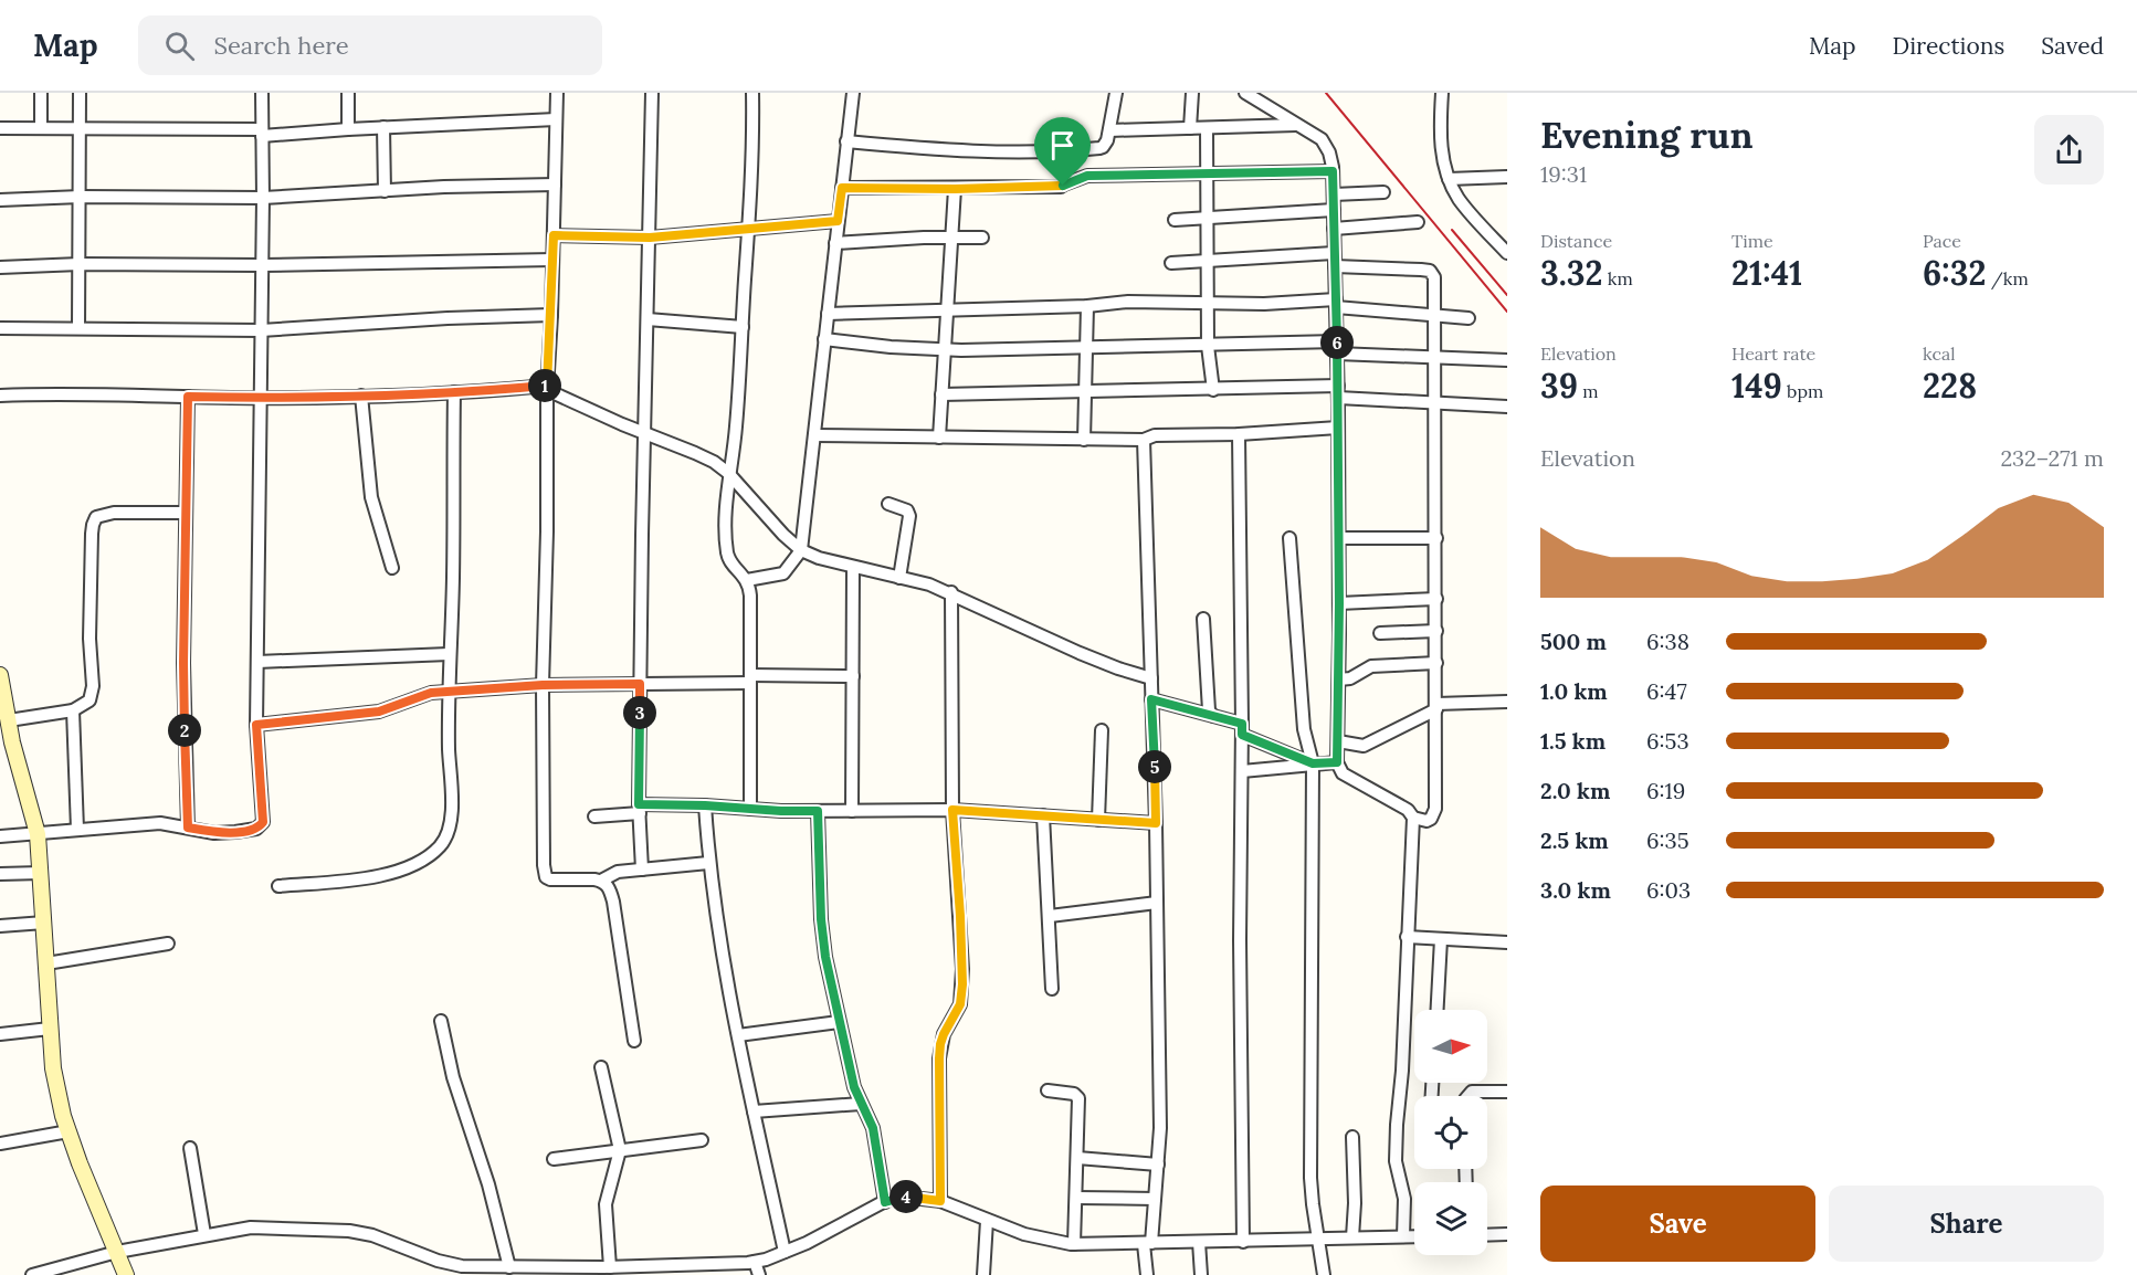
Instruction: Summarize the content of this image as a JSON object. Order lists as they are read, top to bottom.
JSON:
{
  "north": "right",
  "page": {
    "header": "Map",
    "search": "Search here",
    "nav": ["Map", "Directions", "Saved"],
    "heading": ["Evening run", "19:31"],
    "stats": [
      ["Distance", "3.32 km"],
      ["Time", "21:41"],
      ["Pace", "6:32 /km"],
      ["Elevation", "39 m"],
      ["Heart rate", "149 bpm"],
      ["kcal", "228"]
    ],
    "pins": [
      "6",
      "1",
      "3",
      "2",
      "5",
      "4"
    ],
    "chart": ["Elevation", "232–271 m"],
    "list": [
      {
        "name": "500 m",
        "note": "6:38"
      },
      {
        "name": "1.0 km",
        "note": "6:47"
      },
      {
        "name": "1.5 km",
        "note": "6:53"
      },
      {
        "name": "2.0 km",
        "note": "6:19"
      },
      {
        "name": "2.5 km",
        "note": "6:35"
      },
      {
        "name": "3.0 km",
        "note": "6:03"
      }
    ],
    "buttons": ["Save", "Share"]
  }
}
